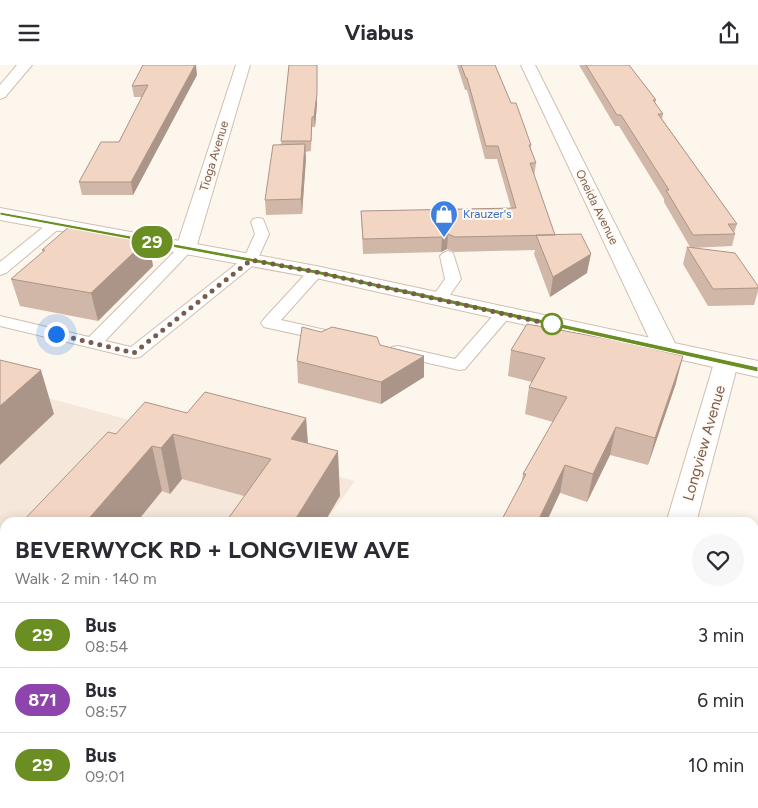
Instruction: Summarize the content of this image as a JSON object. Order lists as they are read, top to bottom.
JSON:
{
  "streets": {
    "street": ["Tioga Avenue", "Oneida Avenue", "Longview Avenue"]
  },
  "places": {
    "shop": ["Krauzer's"]
  },
  "lines": ["bus line 29"],
  "page": {
    "header": "Viabus",
    "on_map": "29",
    "heading": ["BEVERWYCK RD + LONGVIEW AVE", "Walk · 2 min · 140 m"],
    "list": [
      {
        "mark": "29",
        "name": "Bus",
        "note": "08:54",
        "value": "3 min"
      },
      {
        "mark": "871",
        "name": "Bus",
        "note": "08:57",
        "value": "6 min"
      },
      {
        "mark": "29",
        "name": "Bus",
        "note": "09:01",
        "value": "10 min"
      }
    ]
  }
}
